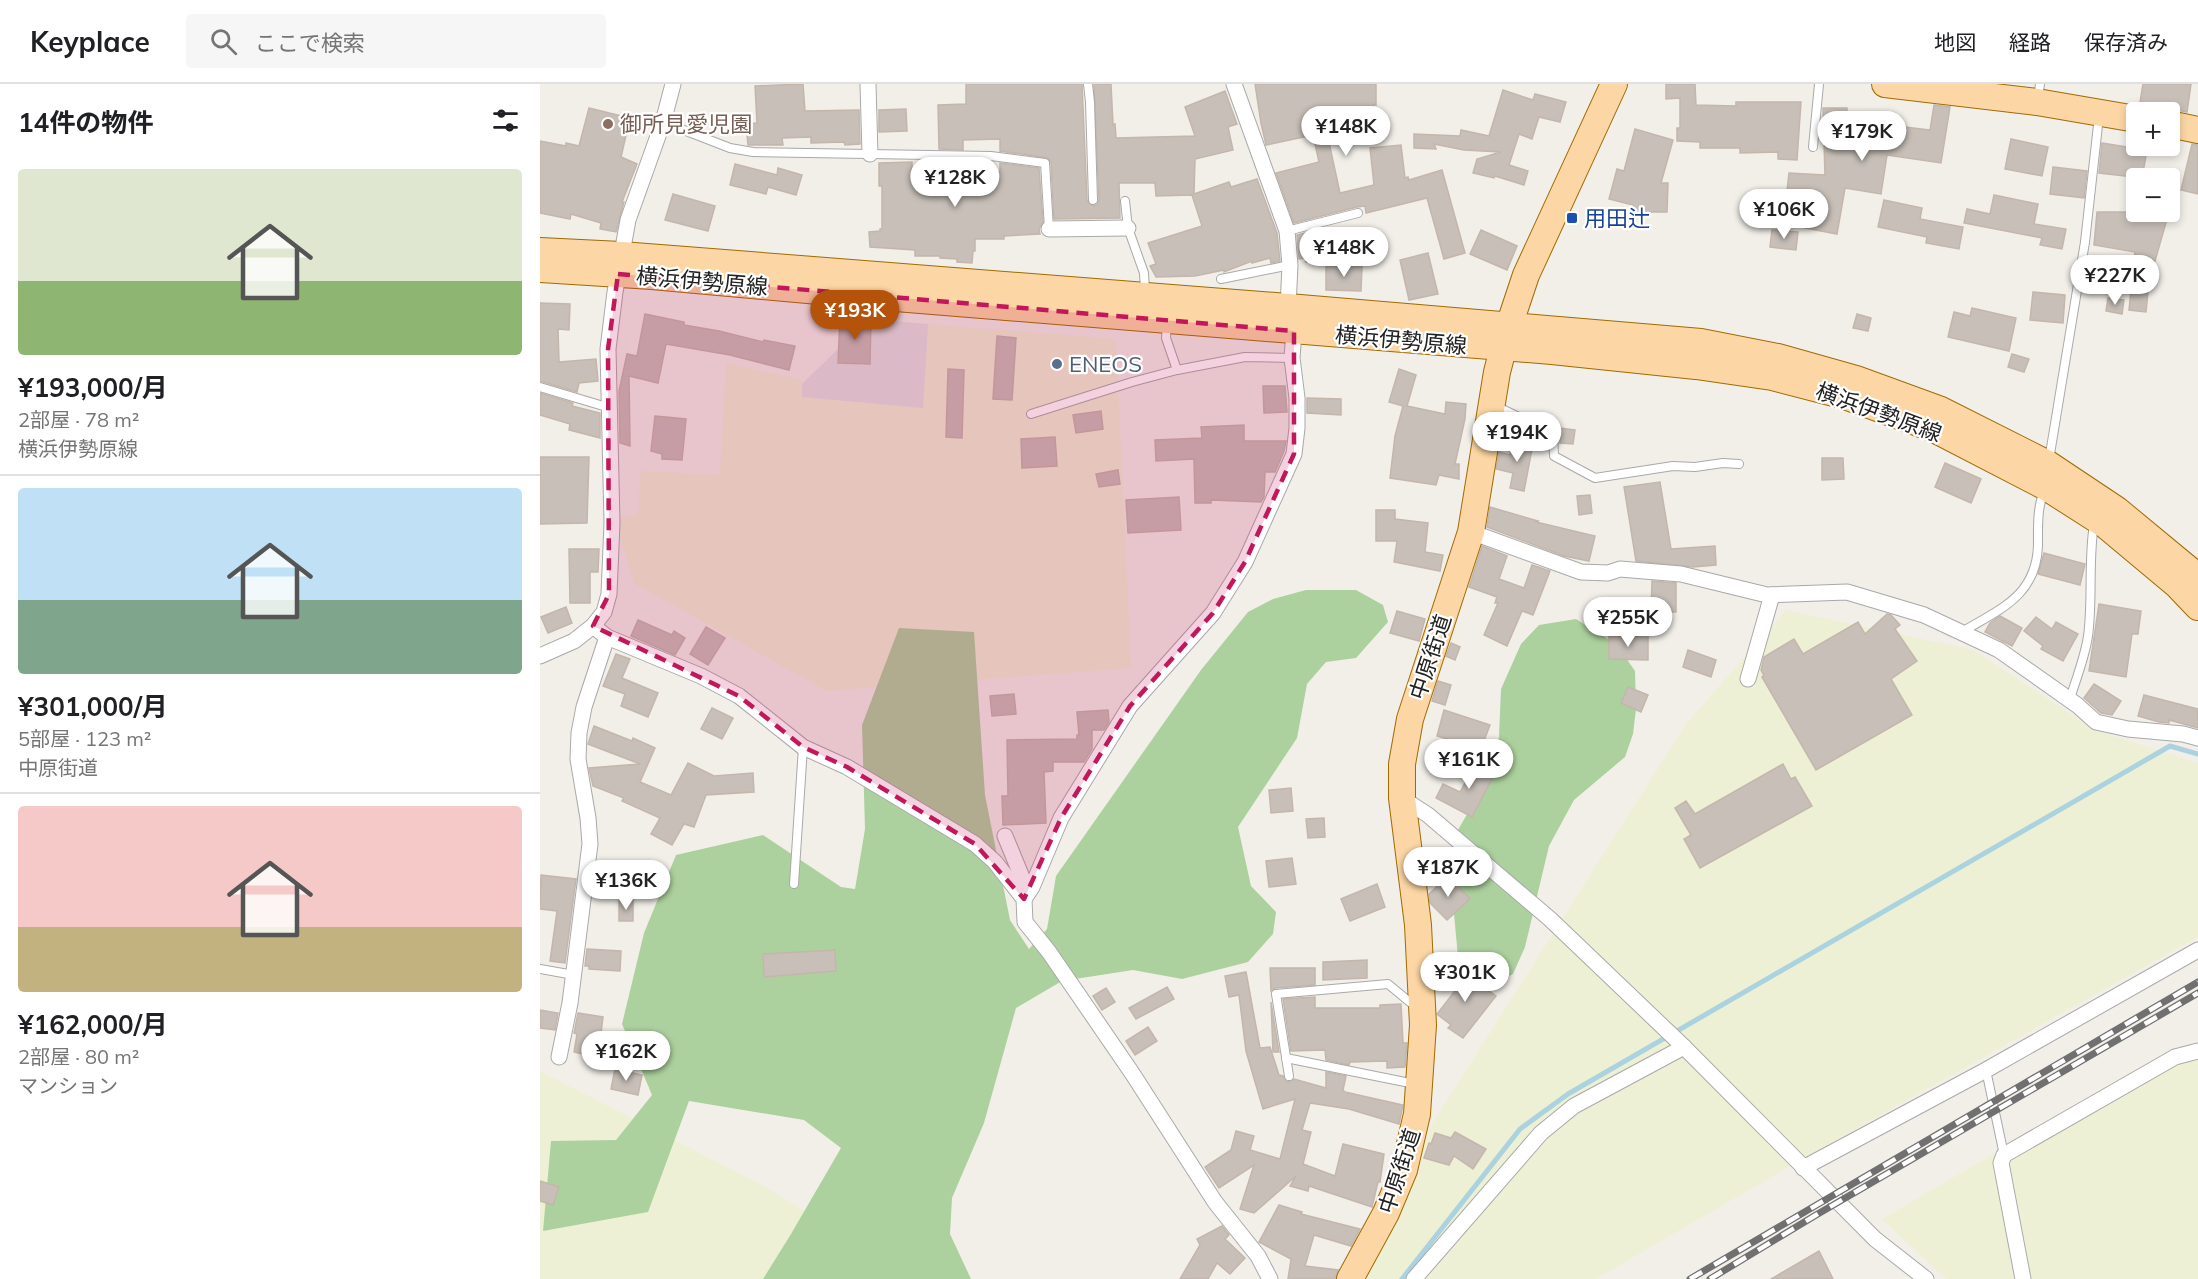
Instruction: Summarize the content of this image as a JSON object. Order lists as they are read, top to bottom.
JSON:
{
  "streets": {
    "main road": ["横浜伊勢原線", "中原街道"]
  },
  "crossings": [
    ["横浜伊勢原線", "中原街道"]
  ],
  "places": {
    "other": ["御所見愛児園", "ENEOS"],
    "transit": ["用田辻"]
  },
  "page": {
    "header": "Keyplace",
    "search": "ここで検索",
    "nav": ["地図", "経路", "保存済み"],
    "heading": "14件の物件",
    "map_buttons": ["+", "−"],
    "price": [
      "¥148K",
      "¥179K",
      "¥128K",
      "¥106K",
      "¥148K",
      "¥227K",
      "¥193K",
      "¥194K",
      "¥255K",
      "¥161K",
      "¥187K",
      "¥136K",
      "¥301K",
      "¥162K"
    ],
    "list": [
      {
        "name": "¥193,000/月",
        "note": "2部屋 · 78 m² · 横浜伊勢原線"
      },
      {
        "name": "¥301,000/月",
        "note": "5部屋 · 123 m² · 中原街道"
      },
      {
        "name": "¥162,000/月",
        "note": "2部屋 · 80 m² · マンション"
      }
    ]
  }
}
